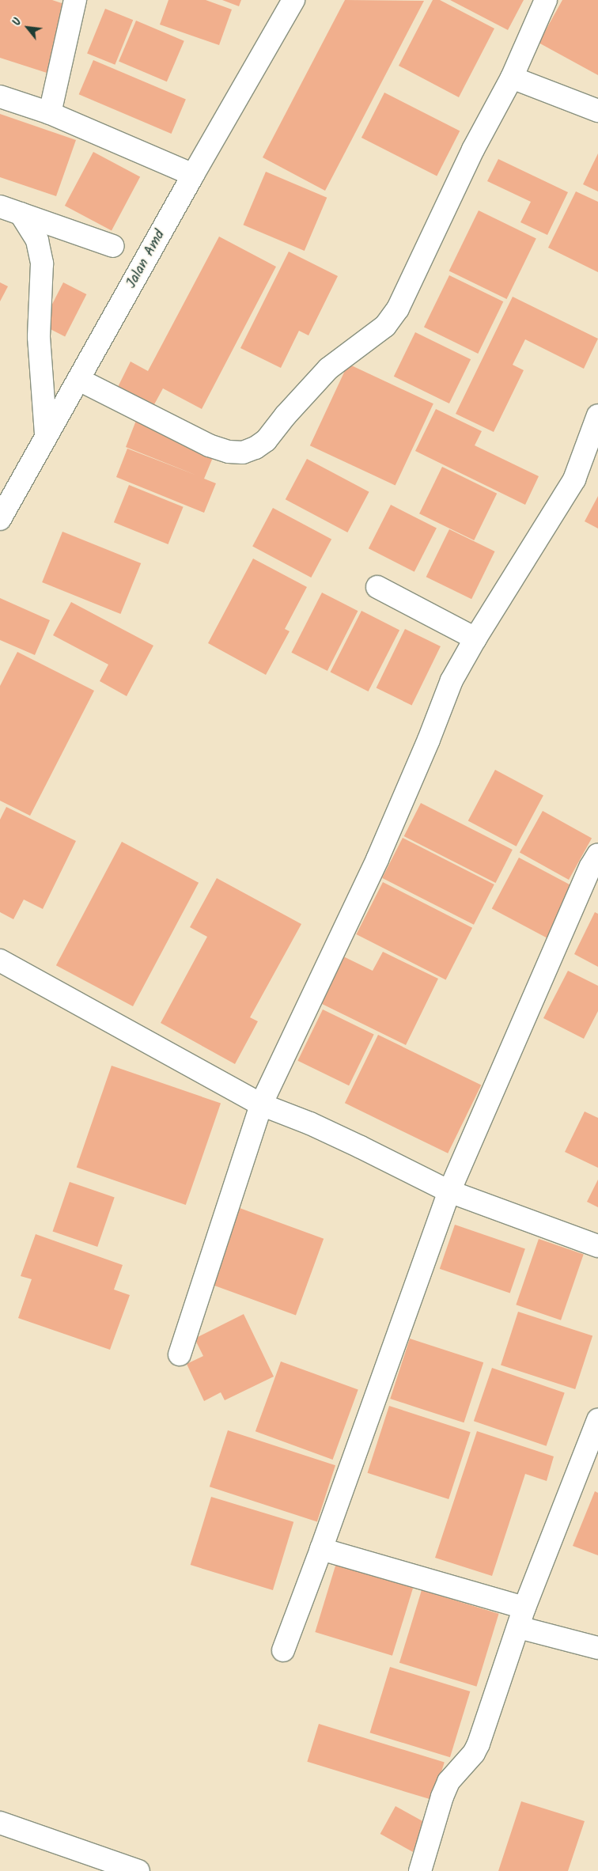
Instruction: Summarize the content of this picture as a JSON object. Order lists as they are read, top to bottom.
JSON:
{
  "streets": {
    "street": ["Jalan Amd"]
  },
  "north": "top left"
}
